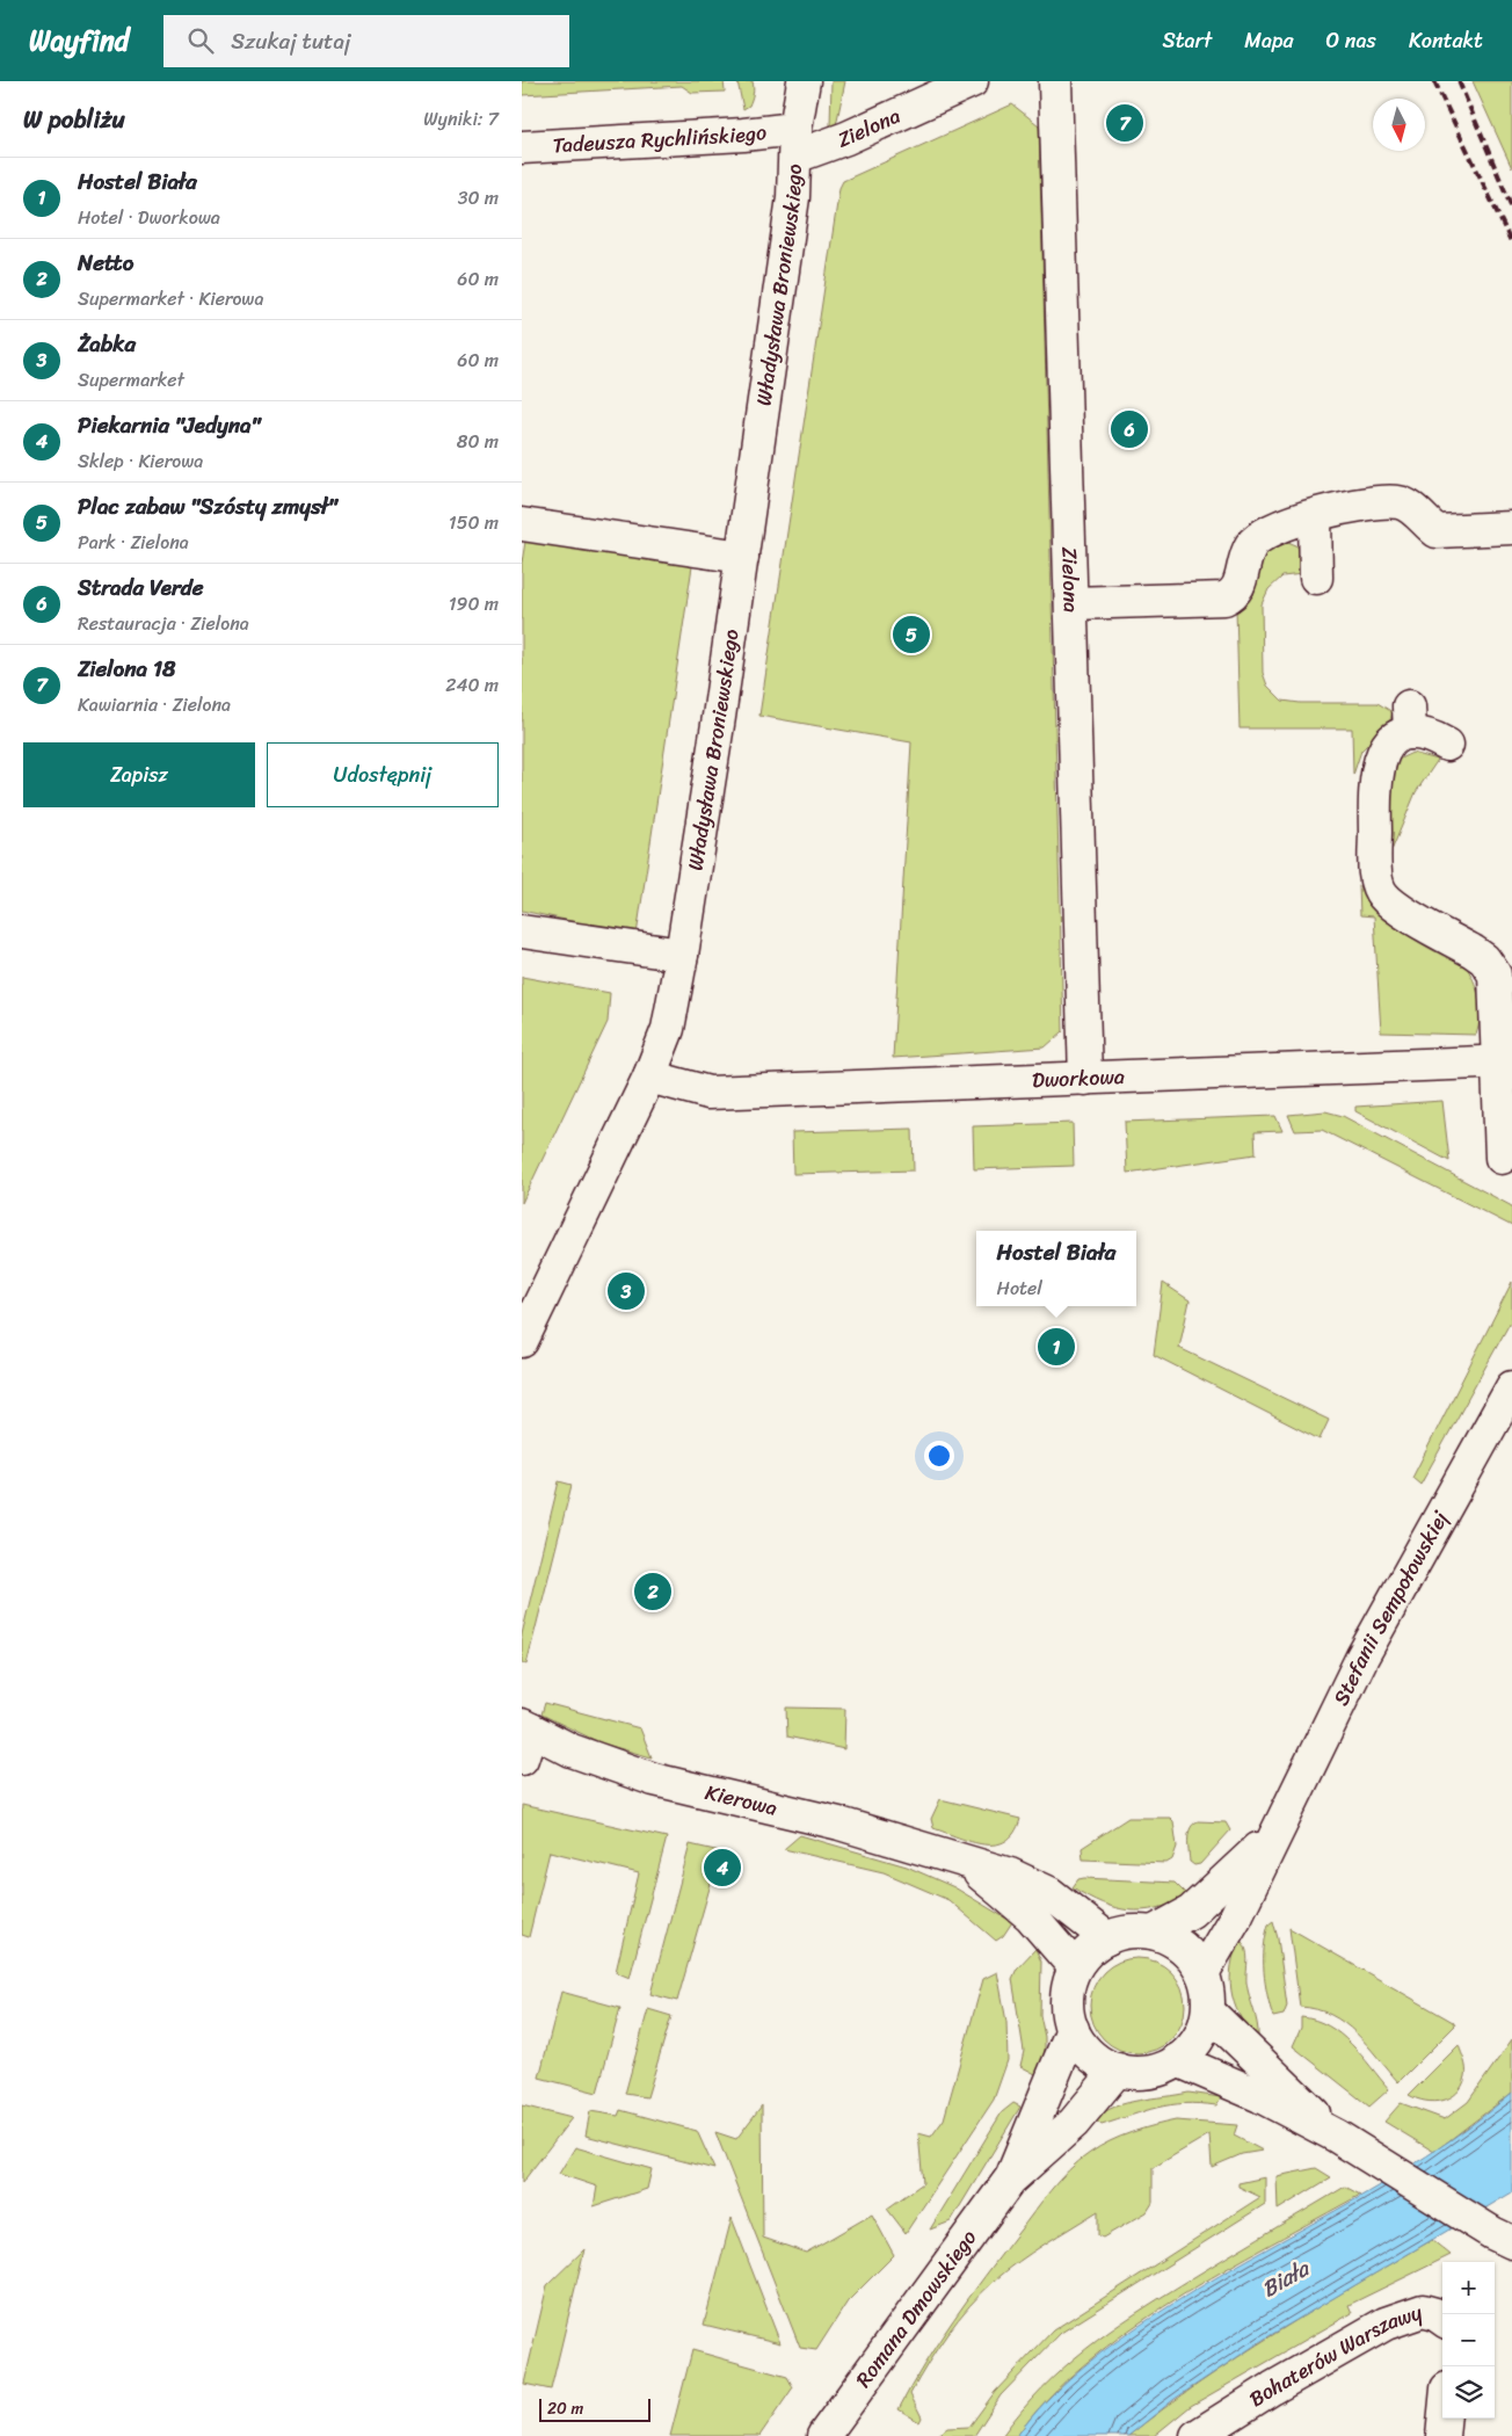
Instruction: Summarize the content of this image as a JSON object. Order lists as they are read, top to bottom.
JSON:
{
  "streets": {
    "street": [
      "Zielona",
      "Tadeusza Rychlińskiego",
      "Władysława Broniewskiego",
      "Dworkowa",
      "Stefanii Sempołowskiej",
      "Kierowa",
      "Romana Dmowskiego",
      "Bohaterów Warszawy"
    ]
  },
  "crossings": [
    ["Zielona", "Tadeusza Rychlińskiego"],
    ["Zielona", "Władysława Broniewskiego"],
    ["Zielona", "Dworkowa"],
    ["Tadeusza Rychlińskiego", "Władysława Broniewskiego"],
    ["Władysława Broniewskiego", "Dworkowa"],
    ["Stefanii Sempołowskiej", "Kierowa"],
    ["Stefanii Sempołowskiej", "Romana Dmowskiego"],
    ["Kierowa", "Romana Dmowskiego"]
  ],
  "water": ["Biała"],
  "scale_bar": "20 m",
  "north": "bottom",
  "page": {
    "header": "Wayfind",
    "search": "Szukaj tutaj",
    "nav": [
      "Start",
      "Mapa",
      "O nas",
      "Kontakt"
    ],
    "heading": ["W pobliżu", "Wyniki: 7"],
    "pins": [
      "7",
      "6",
      "5",
      "3",
      "1",
      "2",
      "4"
    ],
    "list": [
      {
        "mark": "1",
        "name": "Hostel Biała",
        "note": "Hotel · Dworkowa",
        "value": "30 m"
      },
      {
        "mark": "2",
        "name": "Netto",
        "note": "Supermarket · Kierowa",
        "value": "60 m"
      },
      {
        "mark": "3",
        "name": "Żabka",
        "note": "Supermarket",
        "value": "60 m"
      },
      {
        "mark": "4",
        "name": "Piekarnia \"Jedyna\"",
        "note": "Sklep · Kierowa",
        "value": "80 m"
      },
      {
        "mark": "5",
        "name": "Plac zabaw \"Szósty zmysł\"",
        "note": "Park · Zielona",
        "value": "150 m"
      },
      {
        "mark": "6",
        "name": "Strada Verde",
        "note": "Restauracja · Zielona",
        "value": "190 m"
      },
      {
        "mark": "7",
        "name": "Zielona 18",
        "note": "Kawiarnia · Zielona",
        "value": "240 m"
      }
    ],
    "buttons": ["Zapisz", "Udostępnij"],
    "popup": ["Hostel Biała", "Hotel"],
    "map_buttons": ["+", "−"],
    "scale": "20 m"
  }
}
